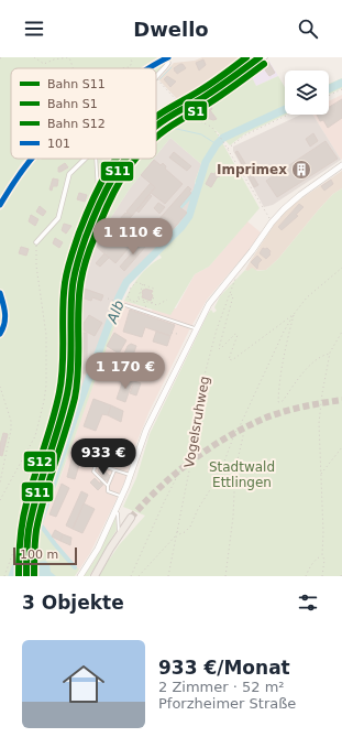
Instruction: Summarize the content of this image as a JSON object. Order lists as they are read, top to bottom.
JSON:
{
  "streets": {
    "path": ["Vogelsruhweg"]
  },
  "water": ["Alb"],
  "parks": ["Stadtwald Ettlingen"],
  "places": {
    "building": ["Imprimex"]
  },
  "lines": [
    "rail line S11",
    "rail line S12",
    "transit line 101",
    "rail line S1"
  ],
  "legend": [
    "Bahn S11",
    "Bahn S1",
    "Bahn S12",
    "101"
  ],
  "scale_bar": "100 m",
  "page": {
    "header": "Dwello",
    "price": ["1 110 €", "1 170 €", "933 €"],
    "scale": "100 m",
    "heading": "3 Objekte",
    "list": [
      {
        "name": "933 €/Monat",
        "note": "2 Zimmer · 52 m² · Pforzheimer Straße"
      }
    ]
  }
}
